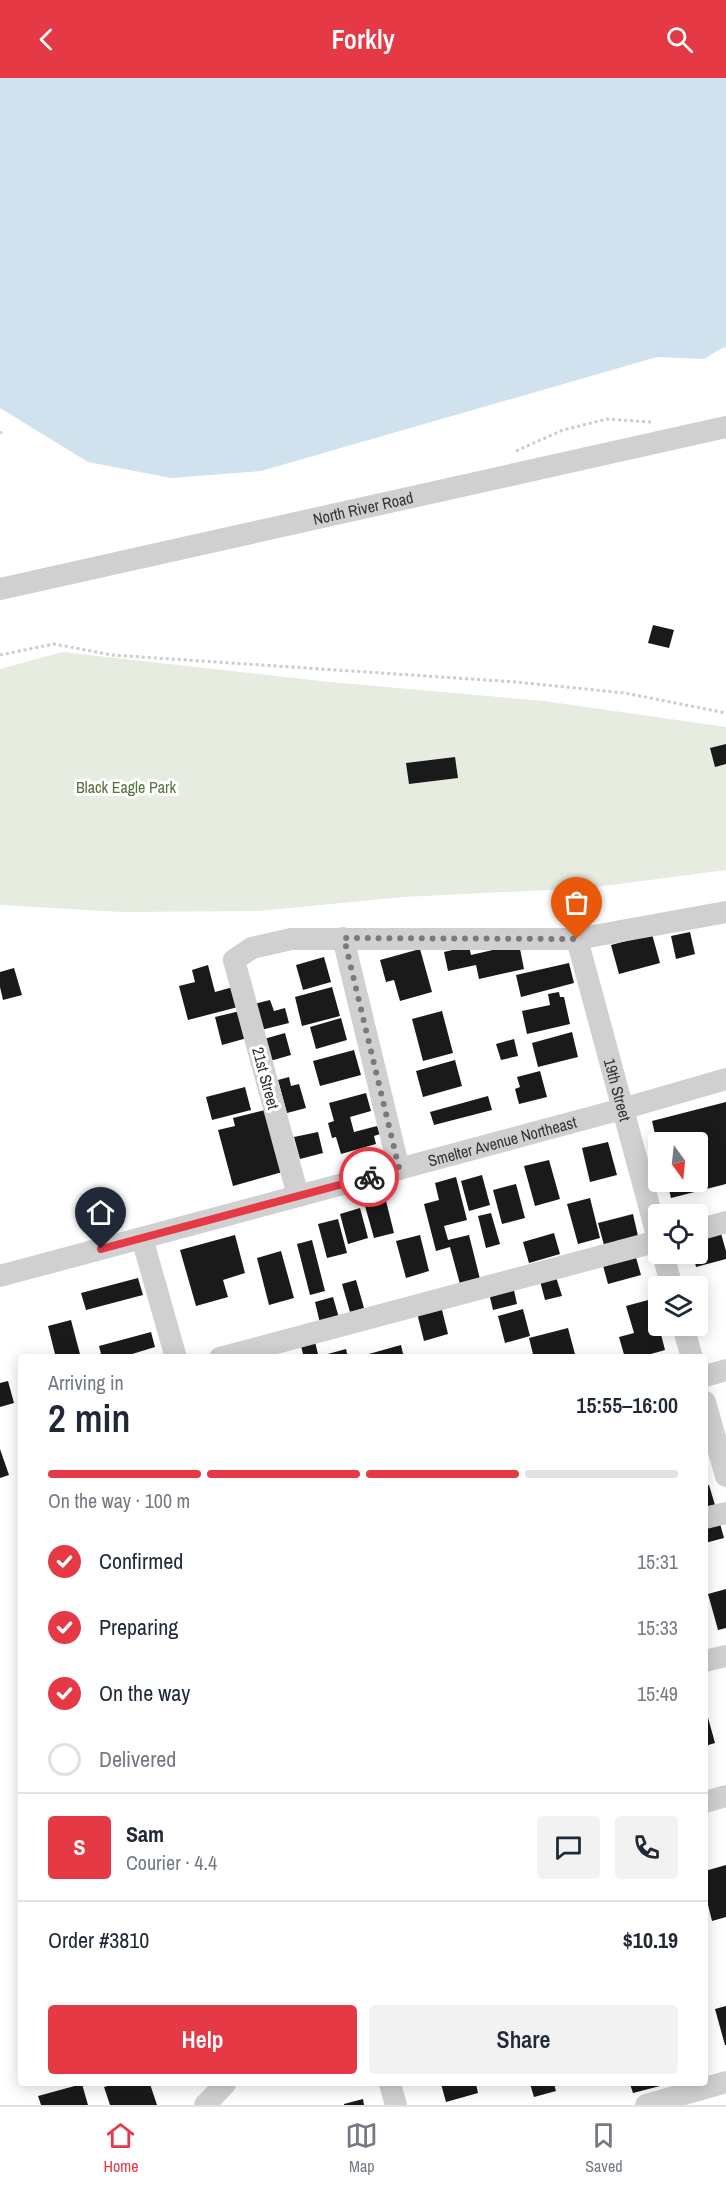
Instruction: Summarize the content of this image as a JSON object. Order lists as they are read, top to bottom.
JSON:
{
  "streets": {
    "street": [
      "North River Road",
      "21st Street",
      "19th Street",
      "Smelter Avenue Northeast"
    ]
  },
  "crossings": [
    ["21st Street", "Smelter Avenue Northeast"],
    ["19th Street", "Smelter Avenue Northeast"]
  ],
  "parks": ["Black Eagle Park"],
  "north": "bottom",
  "page": {
    "header": "Forkly",
    "heading": ["2 min", "Arriving in", "15:55–16:00"],
    "panel": [
      "Sam",
      "Courier · 4.4",
      "Order #3810",
      "$10.19"
    ],
    "bar": "On the way · 100 m",
    "list": [
      ["Confirmed", "15:31"],
      ["Preparing", "15:33"],
      ["On the way", "15:49"],
      "Delivered"
    ],
    "round": "S",
    "buttons": ["Help", "Share"],
    "tabs": ["Home", "Map", "Saved"]
  }
}
